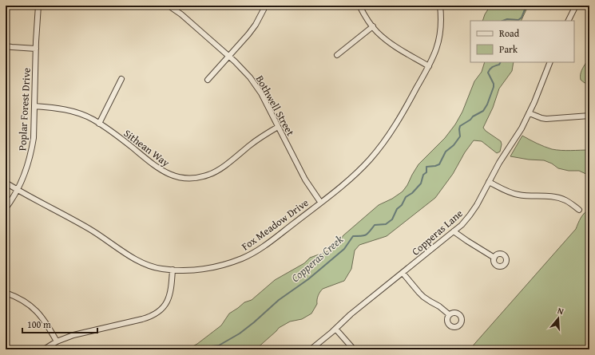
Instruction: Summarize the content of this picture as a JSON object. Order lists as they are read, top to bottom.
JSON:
{
  "streets": {
    "street": [
      "Bothwell Street",
      "Poplar Forest Drive",
      "Sithean Way",
      "Fox Meadow Drive",
      "Copperas Lane"
    ]
  },
  "crossings": [
    ["Bothwell Street", "Sithean Way"],
    ["Bothwell Street", "Fox Meadow Drive"],
    ["Poplar Forest Drive", "Sithean Way"],
    ["Poplar Forest Drive", "Fox Meadow Drive"]
  ],
  "water": ["Copperas Creek"],
  "legend": ["Road", "Park"],
  "scale_bar": "100 m",
  "north": "top"
}
